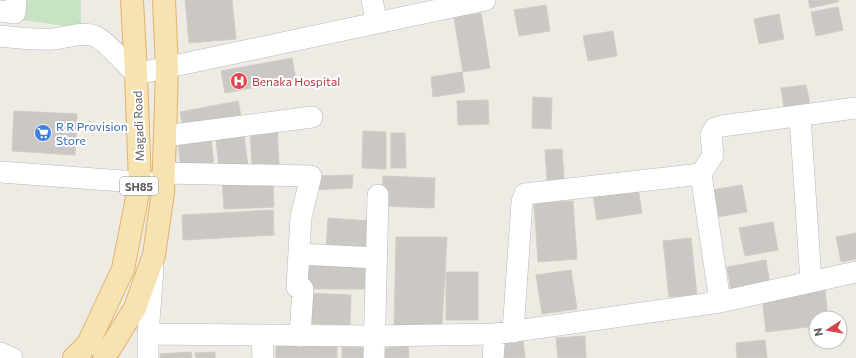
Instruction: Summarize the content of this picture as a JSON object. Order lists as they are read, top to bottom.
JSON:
{
  "streets": {
    "main road": ["Magadi Road", "SH85"]
  },
  "places": {
    "hospital": ["Benaka Hospital"],
    "supermarket": ["R R Provision Store"]
  },
  "north": "left"
}
